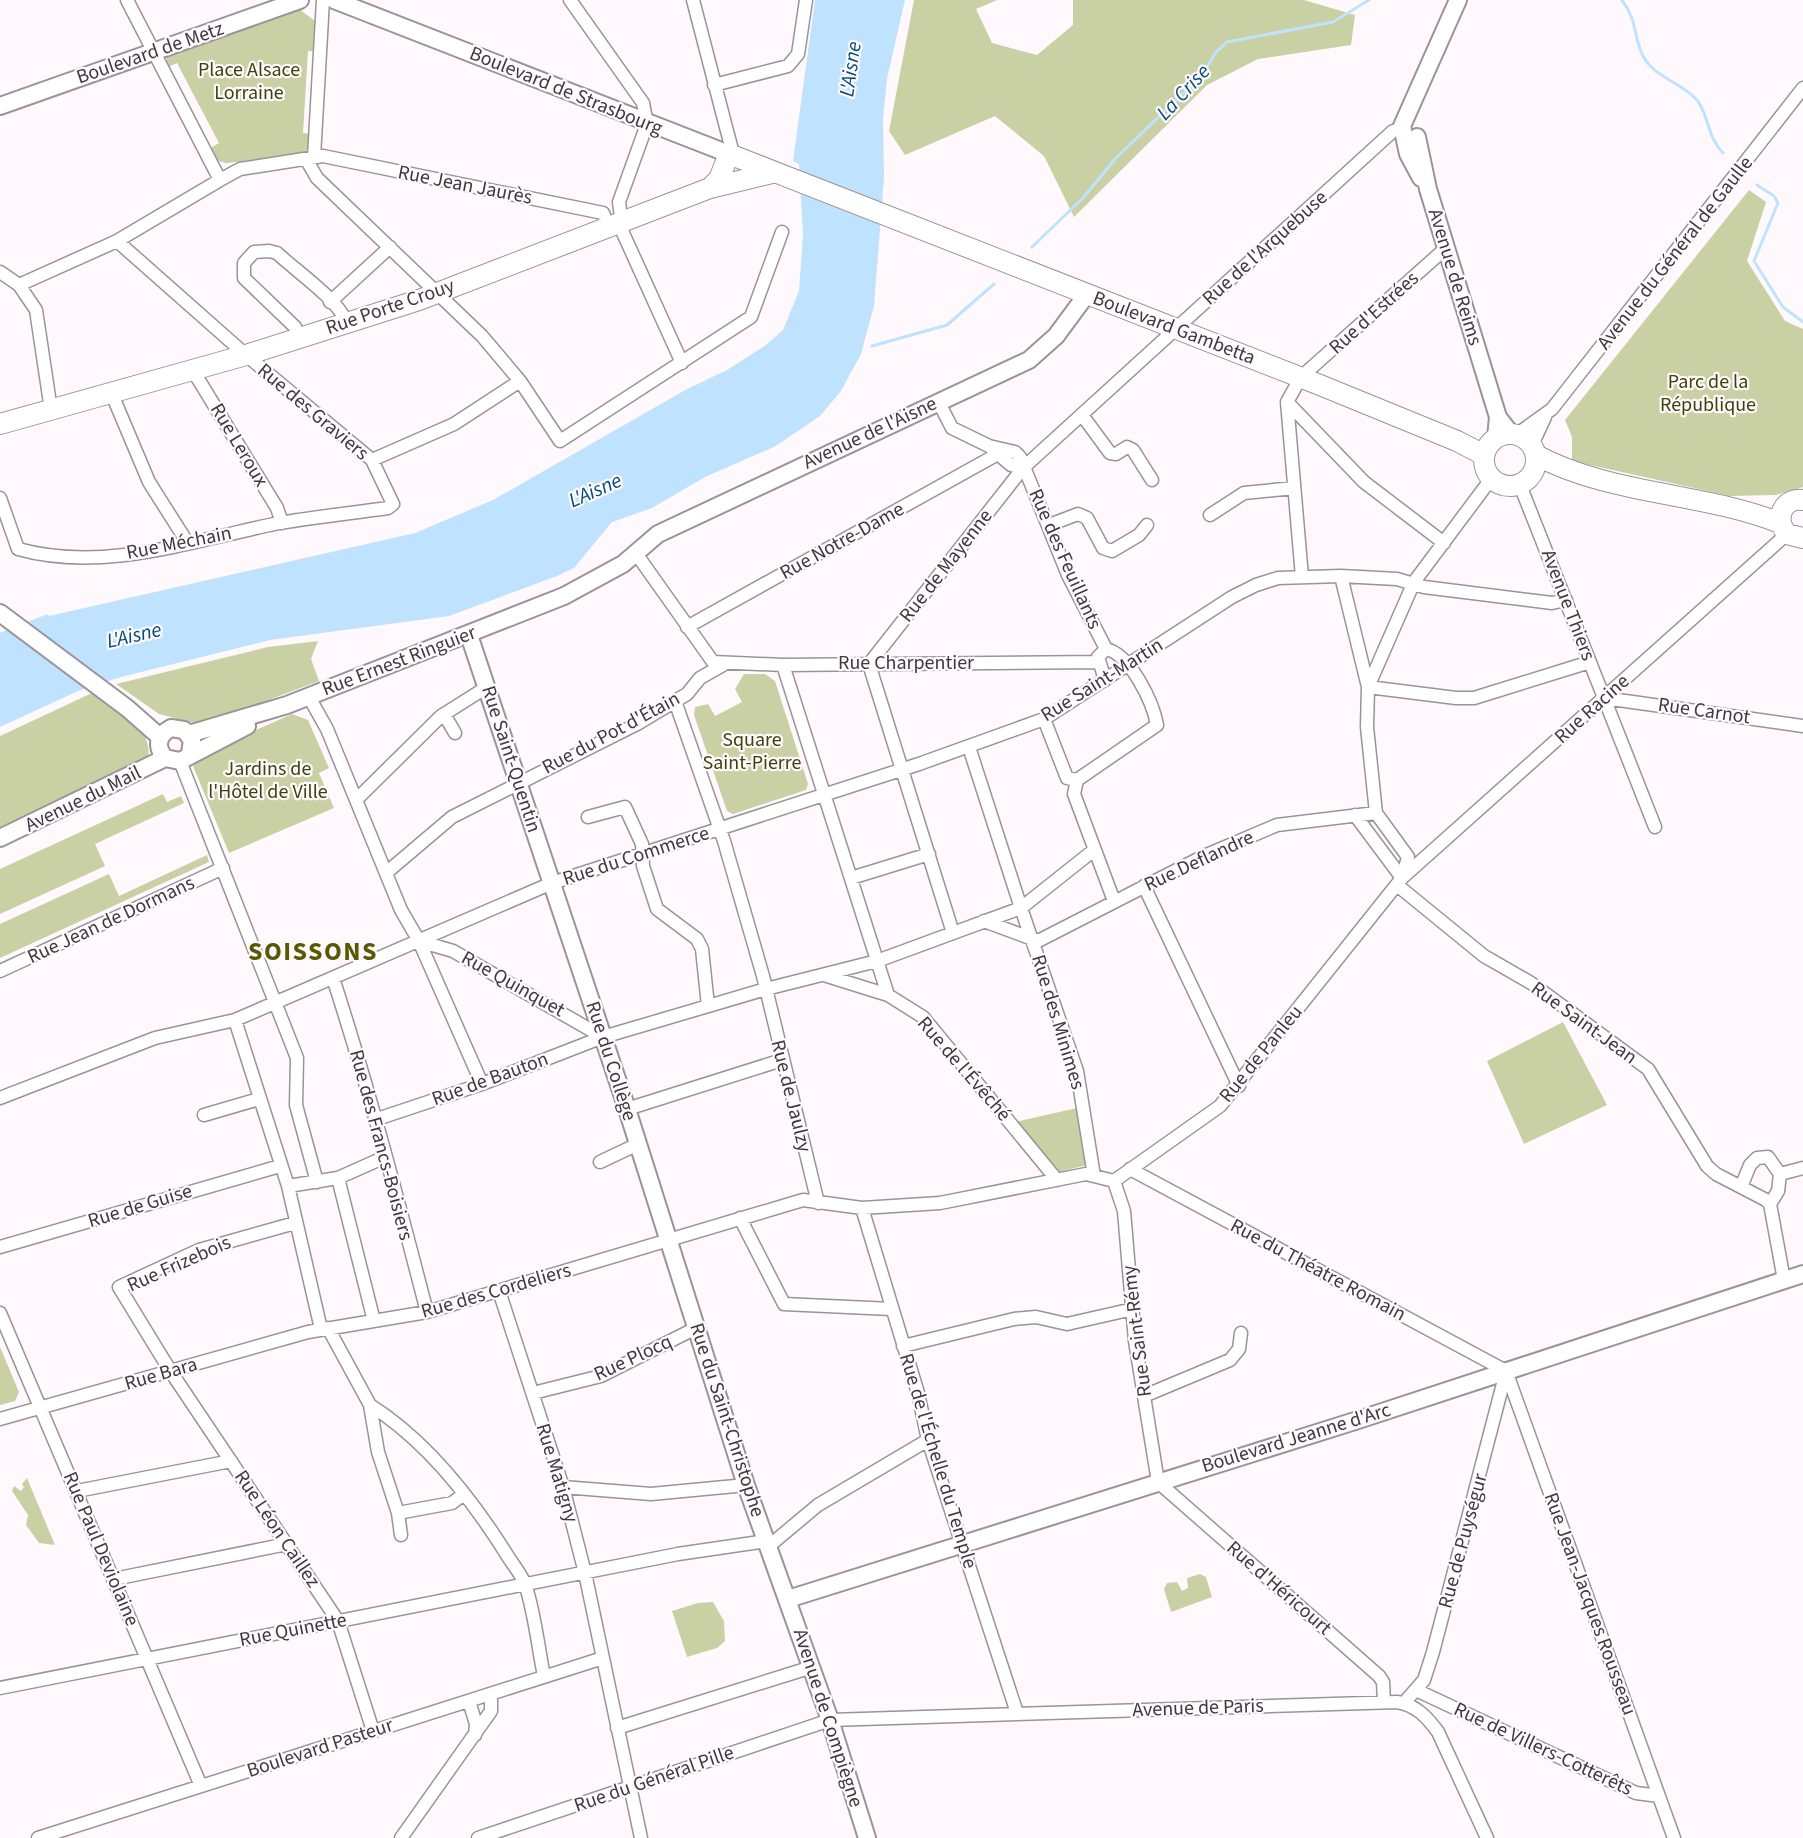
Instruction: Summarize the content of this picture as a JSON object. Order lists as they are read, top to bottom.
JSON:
{
  "streets": {
    "main road": [
      "Boulevard de Metz",
      "Boulevard de Strasbourg",
      "Avenue de Reims",
      "Rue Porte Crouy",
      "Boulevard Gambetta",
      "Avenue de l'Aisne",
      "Rue Ernest Ringuier",
      "Rue Saint-Quentin",
      "Avenue du Mail",
      "Rue du Collège",
      "Rue du Saint-Christophe",
      "Boulevard Jeanne d'Arc",
      "Avenue de Compiègne"
    ],
    "street": [
      "Rue Jean Jaurès",
      "Rue de l'Arquebuse",
      "Avenue du Général de Gaulle",
      "Rue d'Estrées",
      "Rue des Graviers",
      "Rue Leroux",
      "Rue Notre-Dame",
      "Rue Méchain",
      "Rue des Feuillants",
      "Rue de Mayenne",
      "Avenue Thiers",
      "Rue Charpentier",
      "Rue Saint-Martin",
      "Rue Racine",
      "Rue Carnot",
      "Rue du Pot d'Étain",
      "Rue du Commerce",
      "Rue Deflandre",
      "Rue Jean de Dormans",
      "Rue Quinquet",
      "Rue des Minimes",
      "Rue Saint-Jean",
      "Rue de Panleu",
      "Rue de l'Évêché",
      "Rue de Bauton",
      "Rue de Jaulzy",
      "Rue des Francs-Boisiers",
      "Rue de Guise",
      "Rue Frizebois",
      "Rue du Théatre Romain",
      "Rue des Cordeliers",
      "Rue Saint-Rémy",
      "Rue Plocq",
      "Rue Bara",
      "Rue de l'Échelle du Temple",
      "Rue Matigny",
      "Rue Léon Caillez",
      "Rue de Puységur",
      "Rue Paul Deviolaine",
      "Rue d'Héricourt",
      "Rue Jean-Jacques Rousseau",
      "Rue Quinette",
      "Avenue de Paris",
      "Boulevard Pasteur",
      "Rue de Villers-Cotterêts",
      "Rue du Général Pille"
    ]
  },
  "crossings": [
    ["Boulevard de Strasbourg", "Rue Porte Crouy"],
    ["Boulevard de Strasbourg", "Boulevard Gambetta"],
    ["Rue Jean Jaurès", "Rue Porte Crouy"],
    ["Rue Jean Jaurès", "Rue des Graviers"],
    ["Rue de l'Arquebuse", "Avenue de Reims"],
    ["Rue de l'Arquebuse", "Boulevard Gambetta"],
    ["Rue de l'Arquebuse", "Rue des Feuillants"],
    ["Rue de l'Arquebuse", "Rue de Mayenne"],
    ["Avenue du Général de Gaulle", "Avenue de Reims"],
    ["Avenue du Général de Gaulle", "Boulevard Gambetta"],
    ["Avenue de Reims", "Rue d'Estrées"],
    ["Avenue de Reims", "Boulevard Gambetta"],
    ["Rue Porte Crouy", "Rue des Graviers"],
    ["Rue Porte Crouy", "Rue Leroux"],
    ["Rue d'Estrées", "Boulevard Gambetta"],
    ["Boulevard Gambetta", "Avenue de l'Aisne"],
    ["Rue des Graviers", "Rue Méchain"],
    ["Avenue de l'Aisne", "Rue des Feuillants"],
    ["Avenue de l'Aisne", "Rue Ernest Ringuier"],
    ["Rue Leroux", "Rue Méchain"],
    ["Rue Notre-Dame", "Rue des Feuillants"],
    ["Rue des Feuillants", "Rue de Mayenne"],
    ["Rue de Mayenne", "Rue Charpentier"],
    ["Avenue Thiers", "Rue Saint-Martin"],
    ["Avenue Thiers", "Rue Racine"],
    ["Avenue Thiers", "Rue Carnot"],
    ["Rue Ernest Ringuier", "Rue Saint-Quentin"],
    ["Rue Ernest Ringuier", "Avenue du Mail"],
    ["Rue Charpentier", "Rue du Pot d'Étain"],
    ["Rue Saint-Martin", "Rue du Commerce"],
    ["Rue Saint-Martin", "Rue des Minimes"],
    ["Rue Saint-Martin", "Rue de Jaulzy"],
    ["Rue Racine", "Rue Carnot"],
    ["Rue Racine", "Rue Saint-Jean"],
    ["Rue Racine", "Rue de Panleu"],
    ["Rue du Pot d'Étain", "Rue Saint-Quentin"],
    ["Rue du Pot d'Étain", "Rue de Jaulzy"],
    ["Rue Saint-Quentin", "Rue du Commerce"],
    ["Rue Saint-Quentin", "Rue du Collège"],
    ["Rue du Commerce", "Rue Quinquet"],
    ["Rue du Commerce", "Rue du Collège"],
    ["Rue du Commerce", "Rue de Jaulzy"],
    ["Rue du Commerce", "Rue des Francs-Boisiers"],
    ["Rue Deflandre", "Rue des Minimes"],
    ["Rue Deflandre", "Rue Saint-Jean"],
    ["Rue Quinquet", "Rue du Collège"],
    ["Rue Quinquet", "Rue de Bauton"],
    ["Rue des Minimes", "Rue de Bauton"],
    ["Rue des Minimes", "Rue des Cordeliers"],
    ["Rue Saint-Jean", "Rue de Panleu"],
    ["Rue de Panleu", "Rue du Théatre Romain"],
    ["Rue de Panleu", "Rue Saint-Rémy"],
    ["Rue du Collège", "Rue de Bauton"],
    ["Rue du Collège", "Rue des Cordeliers"],
    ["Rue du Collège", "Rue du Saint-Christophe"],
    ["Rue de l'Évêché", "Rue de Bauton"],
    ["Rue de l'Évêché", "Rue des Cordeliers"],
    ["Rue de Bauton", "Rue de Jaulzy"],
    ["Rue de Bauton", "Rue des Francs-Boisiers"],
    ["Rue de Jaulzy", "Rue des Cordeliers"],
    ["Rue des Francs-Boisiers", "Rue des Cordeliers"],
    ["Rue Frizebois", "Rue Bara"],
    ["Rue Frizebois", "Rue Léon Caillez"],
    ["Rue du Théatre Romain", "Boulevard Jeanne d'Arc"],
    ["Rue du Théatre Romain", "Rue de Puységur"],
    ["Rue du Théatre Romain", "Rue Jean-Jacques Rousseau"],
    ["Rue des Cordeliers", "Rue Bara"],
    ["Rue des Cordeliers", "Rue du Saint-Christophe"],
    ["Rue des Cordeliers", "Rue de l'Échelle du Temple"],
    ["Rue des Cordeliers", "Rue Matigny"],
    ["Rue Saint-Rémy", "Boulevard Jeanne d'Arc"],
    ["Rue Saint-Rémy", "Rue d'Héricourt"],
    ["Rue Plocq", "Rue du Saint-Christophe"],
    ["Rue Plocq", "Rue Matigny"],
    ["Rue Bara", "Rue Léon Caillez"],
    ["Rue Bara", "Rue Paul Deviolaine"],
    ["Rue du Saint-Christophe", "Boulevard Jeanne d'Arc"],
    ["Rue du Saint-Christophe", "Rue Quinette"],
    ["Rue du Saint-Christophe", "Avenue de Compiègne"],
    ["Boulevard Jeanne d'Arc", "Rue de l'Échelle du Temple"],
    ["Boulevard Jeanne d'Arc", "Rue de Puységur"],
    ["Boulevard Jeanne d'Arc", "Rue d'Héricourt"],
    ["Boulevard Jeanne d'Arc", "Rue Jean-Jacques Rousseau"],
    ["Boulevard Jeanne d'Arc", "Avenue de Compiègne"],
    ["Rue de l'Échelle du Temple", "Avenue de Paris"],
    ["Rue Matigny", "Rue Quinette"],
    ["Rue Matigny", "Boulevard Pasteur"],
    ["Rue Matigny", "Rue du Général Pille"],
    ["Rue Léon Caillez", "Rue Quinette"],
    ["Rue Léon Caillez", "Boulevard Pasteur"],
    ["Rue de Puységur", "Rue Jean-Jacques Rousseau"],
    ["Rue de Puységur", "Avenue de Paris"],
    ["Rue Paul Deviolaine", "Rue Quinette"],
    ["Rue Paul Deviolaine", "Boulevard Pasteur"],
    ["Rue d'Héricourt", "Avenue de Paris"],
    ["Rue Jean-Jacques Rousseau", "Rue de Villers-Cotterêts"],
    ["Avenue de Paris", "Avenue de Compiègne"],
    ["Avenue de Paris", "Rue du Général Pille"],
    ["Avenue de Compiègne", "Rue du Général Pille"]
  ],
  "districts": ["SOISSONS"],
  "water": ["L'Aisne", "La Crise"],
  "parks": [
    "Place Alsace Lorraine",
    "Parc de la République",
    "Square Saint-Pierre",
    "Jardins de l'Hôtel de Ville"
  ]
}
